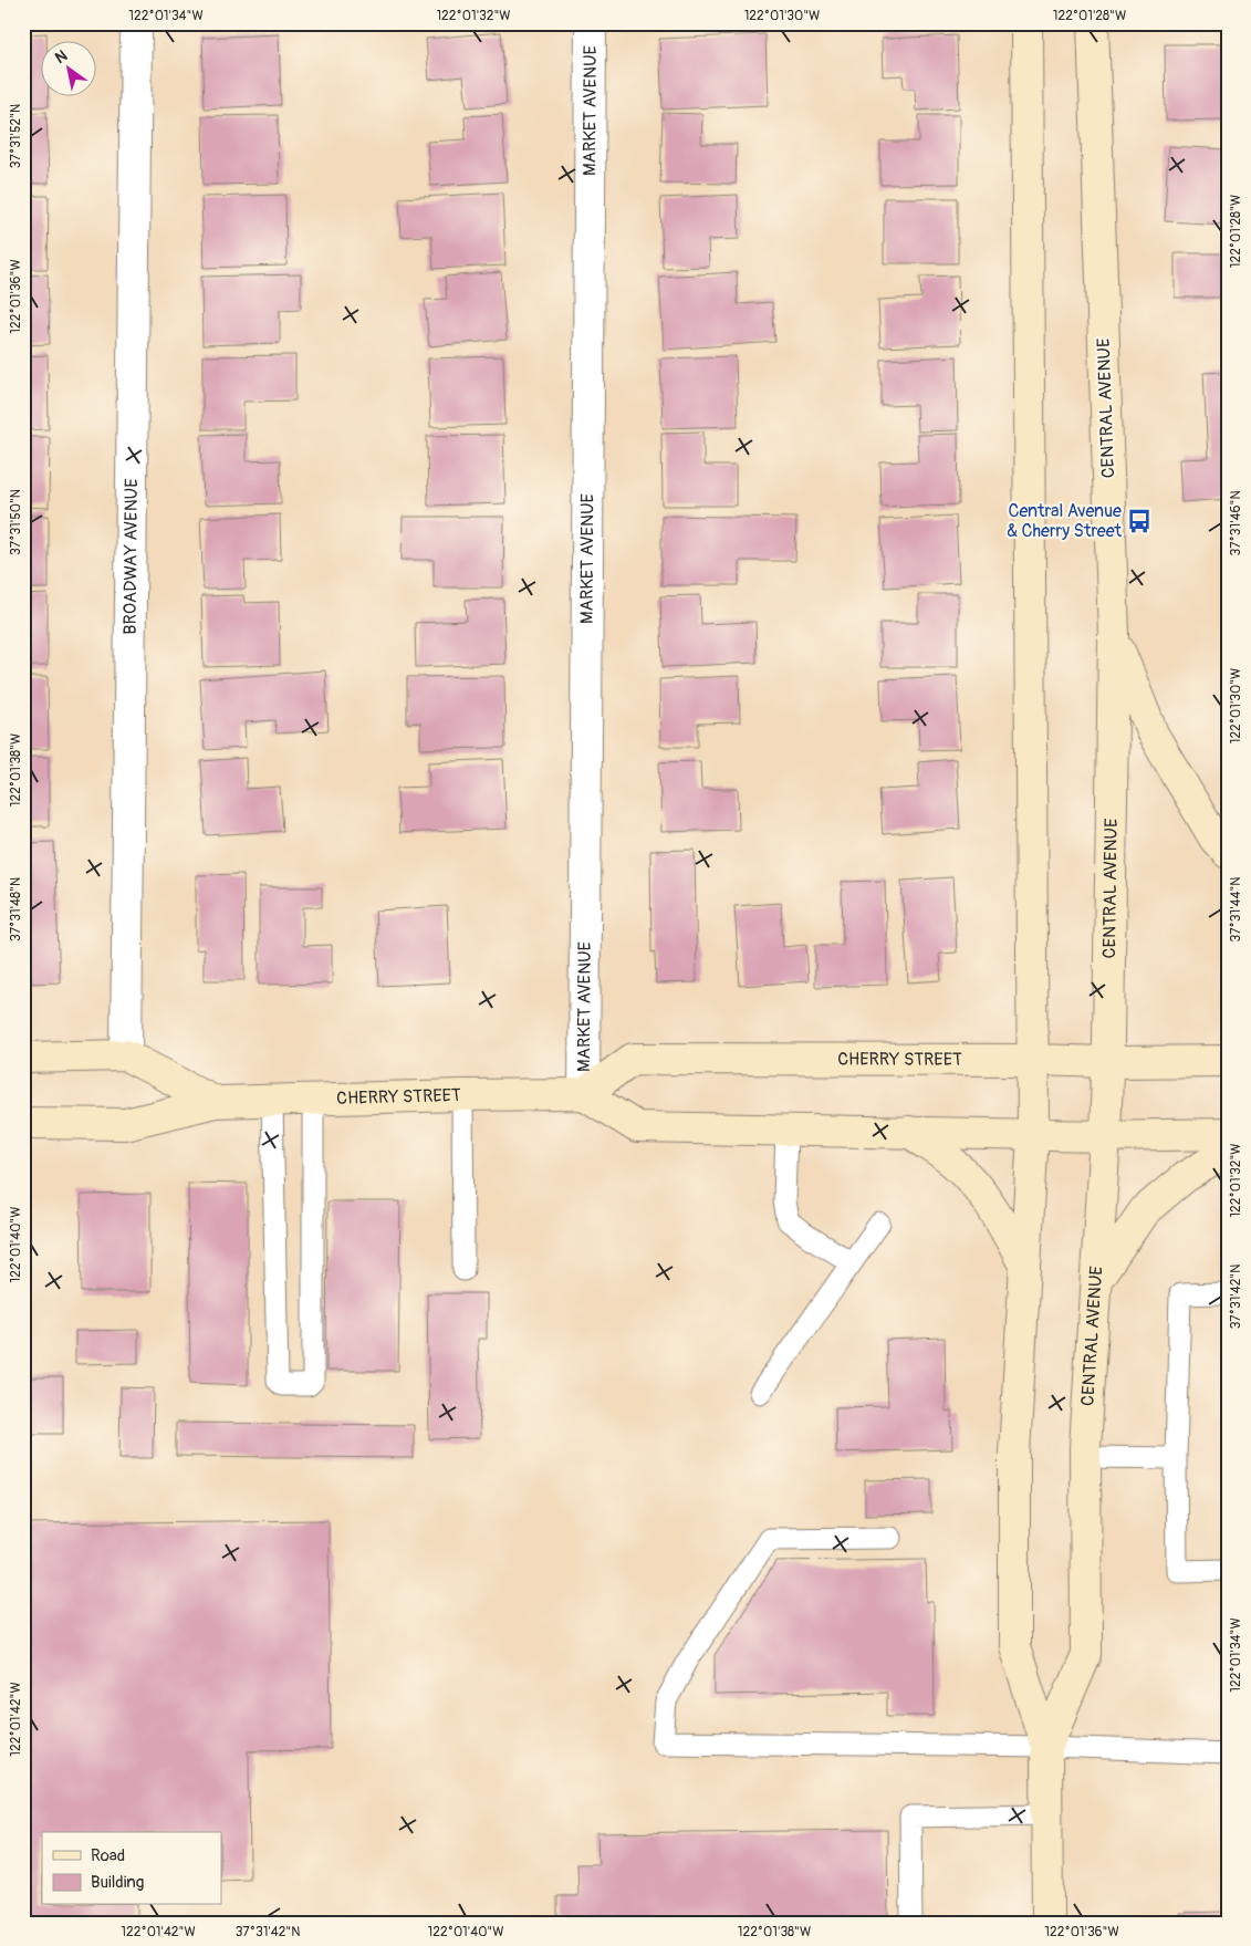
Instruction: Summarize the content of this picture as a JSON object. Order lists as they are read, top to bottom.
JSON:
{
  "streets": {
    "street": [
      "MARKET AVENUE",
      "CENTRAL AVENUE",
      "BROADWAY AVENUE",
      "CHERRY STREET"
    ]
  },
  "crossings": [
    ["MARKET AVENUE", "CHERRY STREET"],
    ["CENTRAL AVENUE", "CHERRY STREET"],
    ["BROADWAY AVENUE", "CHERRY STREET"]
  ],
  "places": {
    "bus stop": ["Central Avenue & Cherry Street"]
  },
  "legend": ["Road", "Building"],
  "north": "top left",
  "coordinates": [
    "122°01'34\"W",
    "122°01'32\"W",
    "122°01'30\"W",
    "122°01'28\"W",
    "37°31'52\"N",
    "122°01'36\"W",
    "37°31'50\"N",
    "37°31'46\"N",
    "122°01'38\"W",
    "37°31'48\"N",
    "37°31'44\"N",
    "122°01'40\"W",
    "37°31'42\"N",
    "122°01'42\"W"
  ]
}
